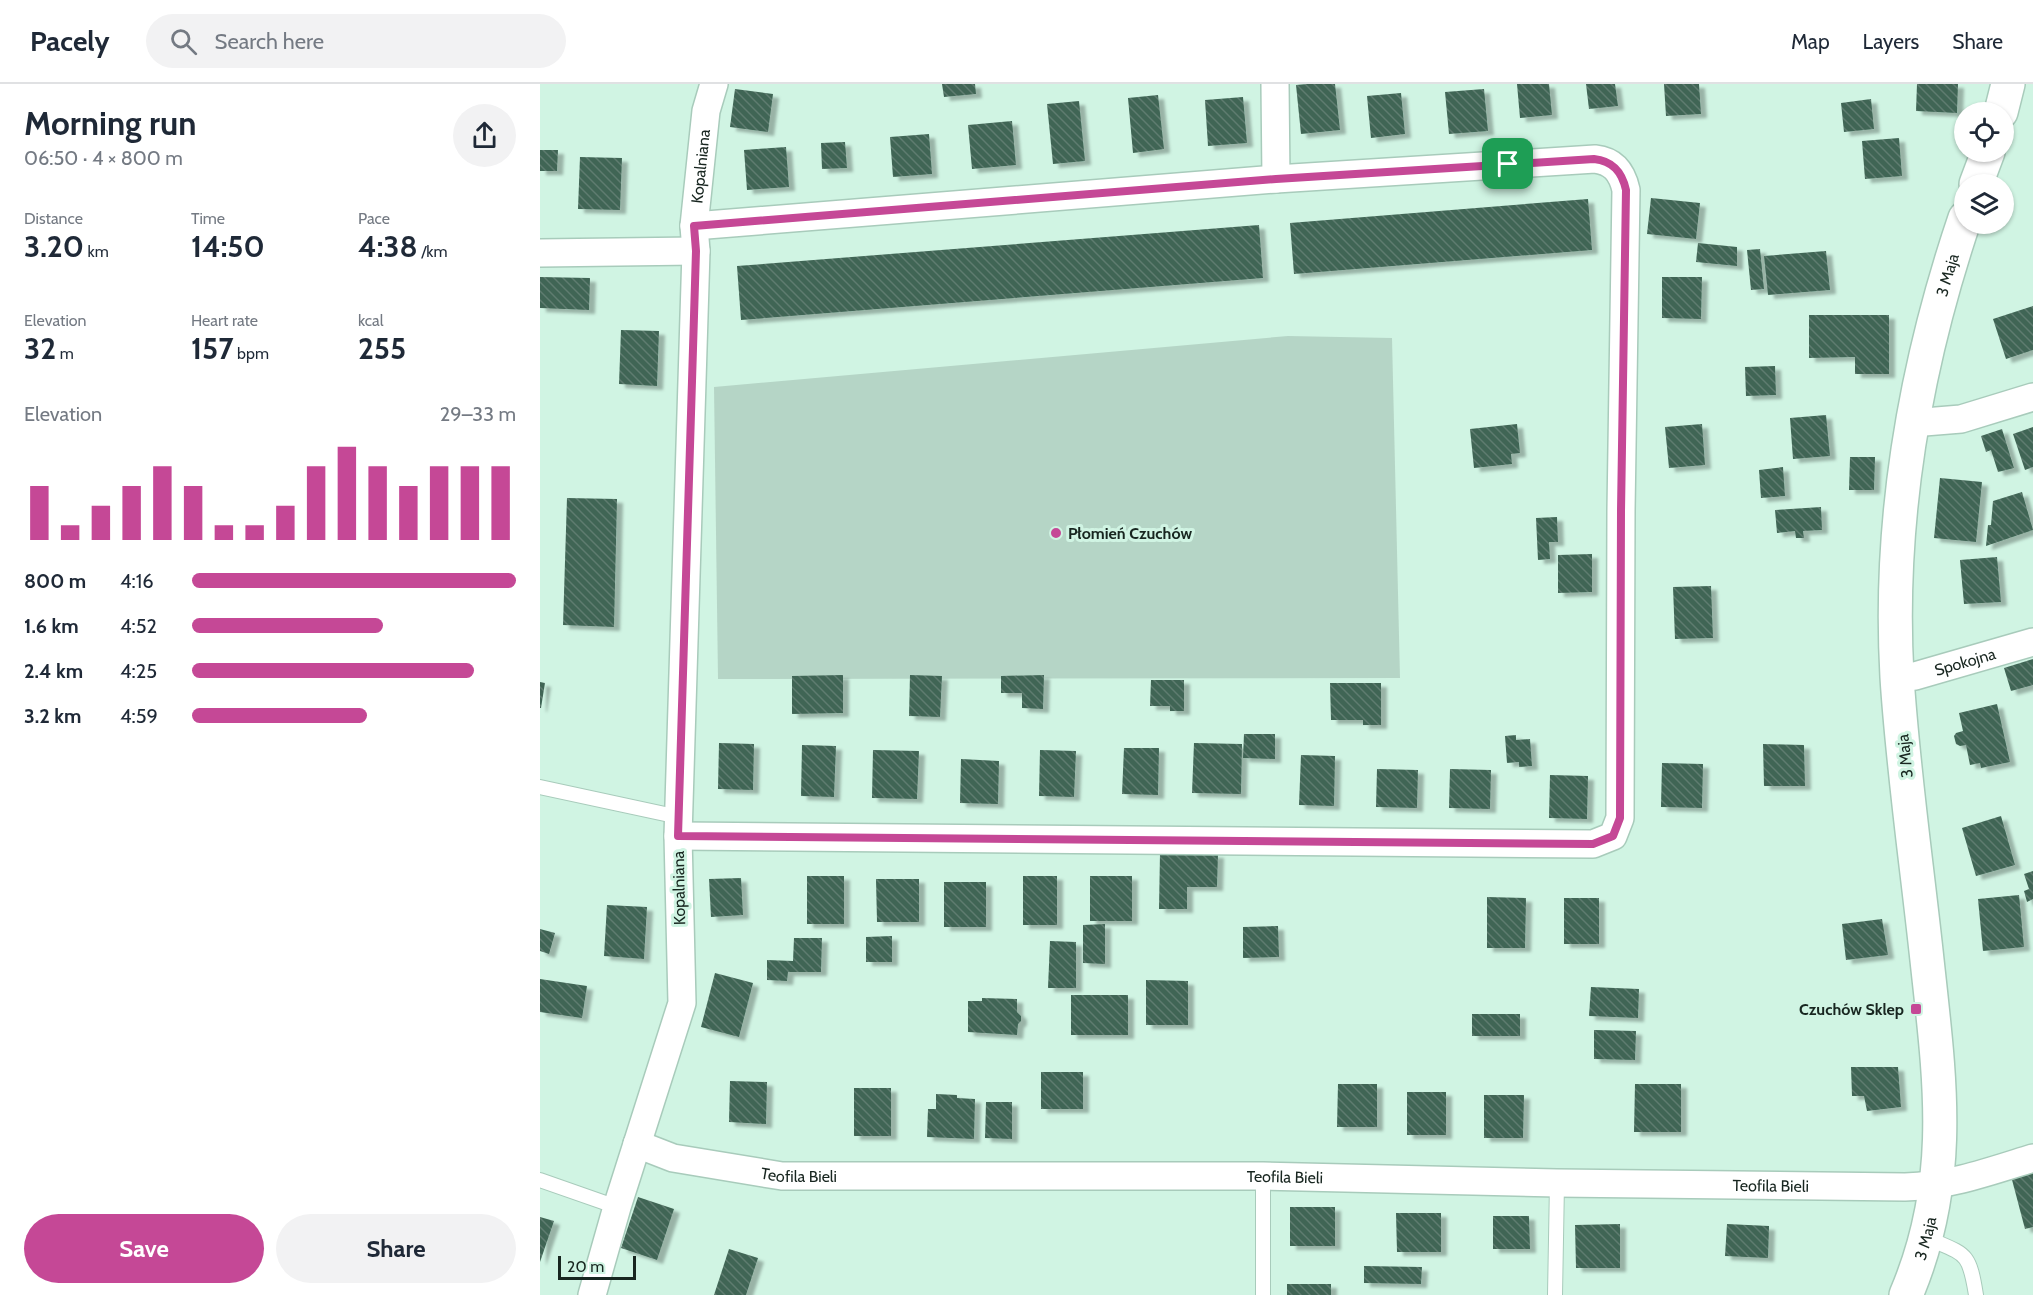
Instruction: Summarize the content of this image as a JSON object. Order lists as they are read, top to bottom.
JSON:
{
  "streets": {
    "main road": ["3 Maja"],
    "street": ["Kopalniana", "Spokojna", "Teofila Bieli"]
  },
  "crossings": [
    ["Kopalniana", "Teofila Bieli"],
    ["3 Maja", "Spokojna"],
    ["3 Maja", "Teofila Bieli"]
  ],
  "places": {
    "other": ["Płomień Czuchów"],
    "transit": ["Czuchów Sklep"]
  },
  "scale_bar": "20 m",
  "page": {
    "header": "Pacely",
    "search": "Search here",
    "nav": ["Map", "Layers", "Share"],
    "heading": ["Morning run", "06:50 · 4 × 800 m"],
    "stats": [
      ["Distance", "3.20 km"],
      ["Time", "14:50"],
      ["Pace", "4:38 /km"],
      ["Elevation", "32 m"],
      ["Heart rate", "157 bpm"],
      ["kcal", "255"]
    ],
    "chart": ["Elevation", "29–33 m"],
    "list": [
      {
        "name": "800 m",
        "note": "4:16"
      },
      {
        "name": "1.6 km",
        "note": "4:52"
      },
      {
        "name": "2.4 km",
        "note": "4:25"
      },
      {
        "name": "3.2 km",
        "note": "4:59"
      }
    ],
    "buttons": ["Save", "Share"],
    "scale": "20 m"
  }
}
